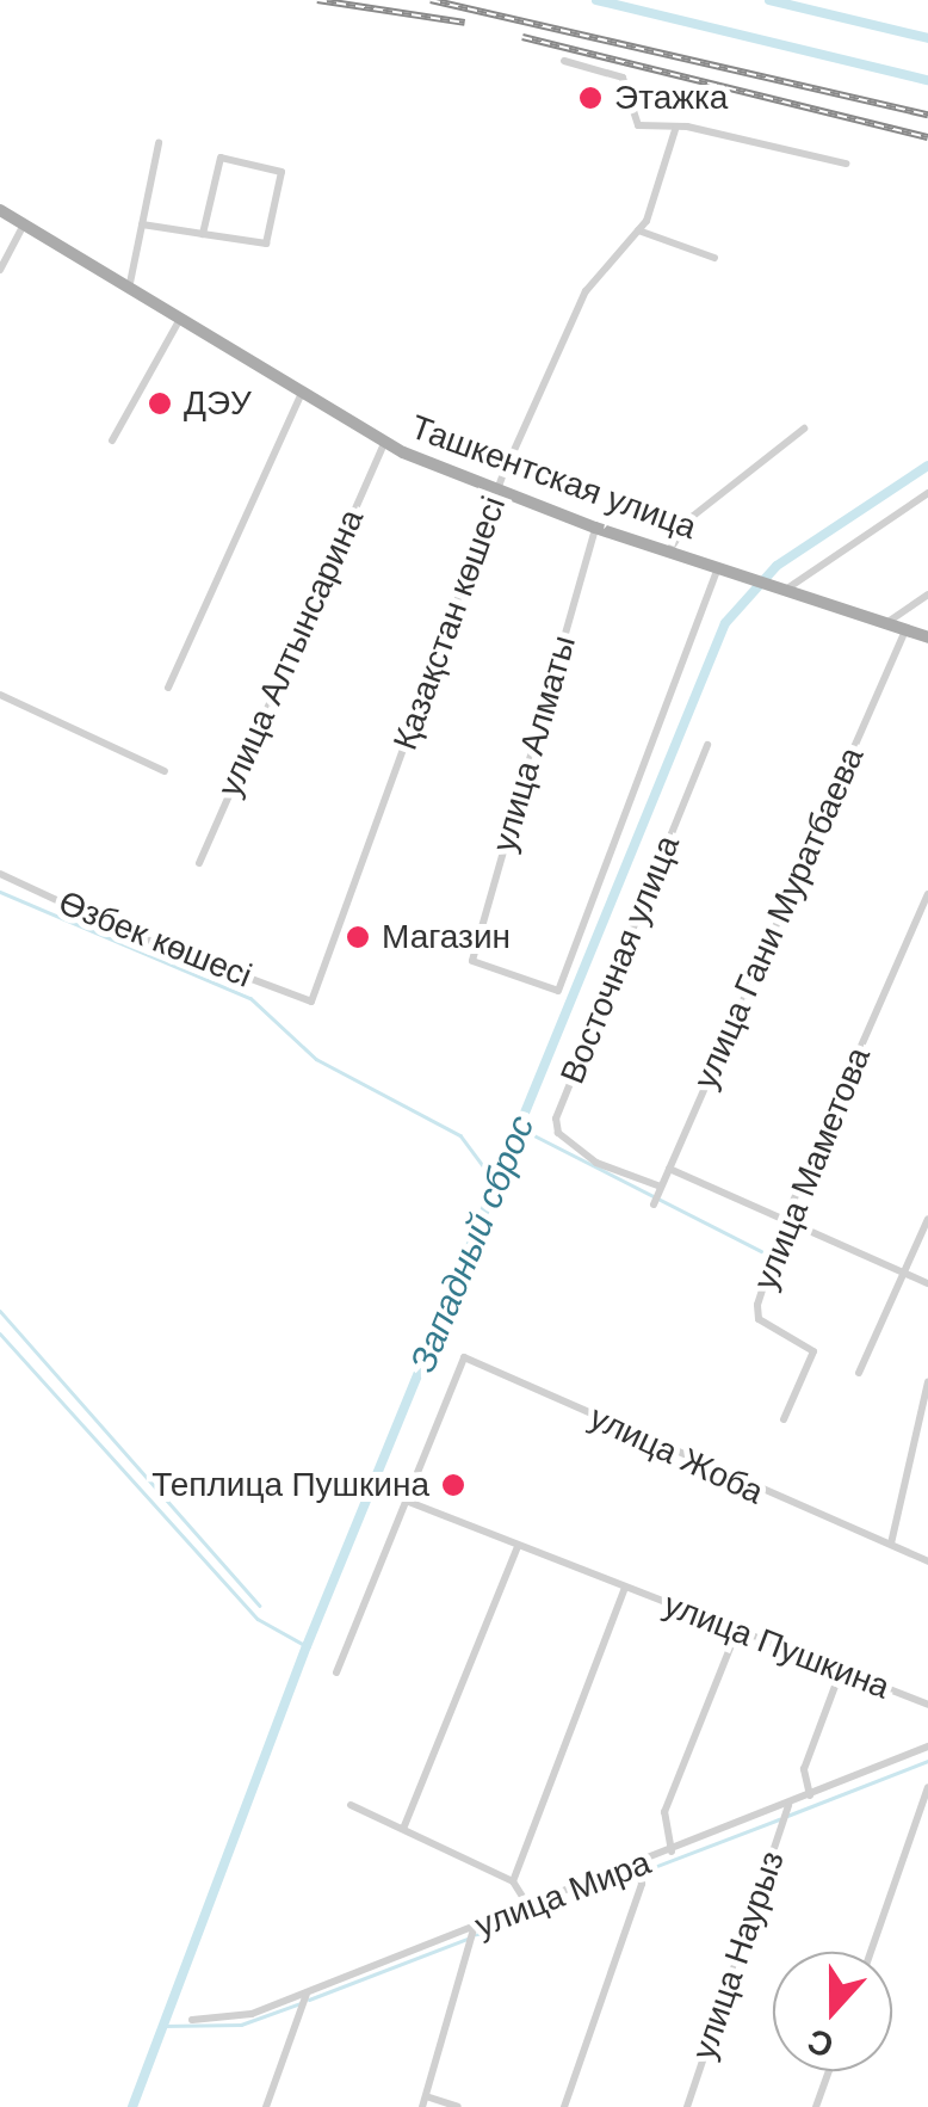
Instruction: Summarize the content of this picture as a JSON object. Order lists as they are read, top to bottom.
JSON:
{
  "streets": {
    "main road": ["Ташкентская улица"],
    "street": [
      "Қазақстан көшесі",
      "улица Алтынсарина",
      "улица Алматы",
      "улица Гани Муратбаева",
      "Өзбек көшесі",
      "Восточная улица",
      "улица Маметова",
      "улица Жоба",
      "улица Пушкина",
      "улица Мира",
      "улица Наурыз"
    ]
  },
  "crossings": [
    ["Ташкентская улица", "Қазақстан көшесі"],
    ["Ташкентская улица", "улица Алтынсарина"],
    ["Ташкентская улица", "улица Алматы"],
    ["Ташкентская улица", "улица Гани Муратбаева"],
    ["Ташкентская улица", "Восточная улица"],
    ["Қазақстан көшесі", "Өзбек көшесі"],
    ["улица Алматы", "Восточная улица"],
    ["улица Гани Муратбаева", "Восточная улица"],
    ["улица Жоба", "улица Пушкина"],
    ["улица Мира", "улица Наурыз"]
  ],
  "water": ["Западный сброс"],
  "places": [
    "Этажка",
    "ДЭУ",
    "Магазин",
    "Теплица Пушкина"
  ],
  "north": "bottom"
}
